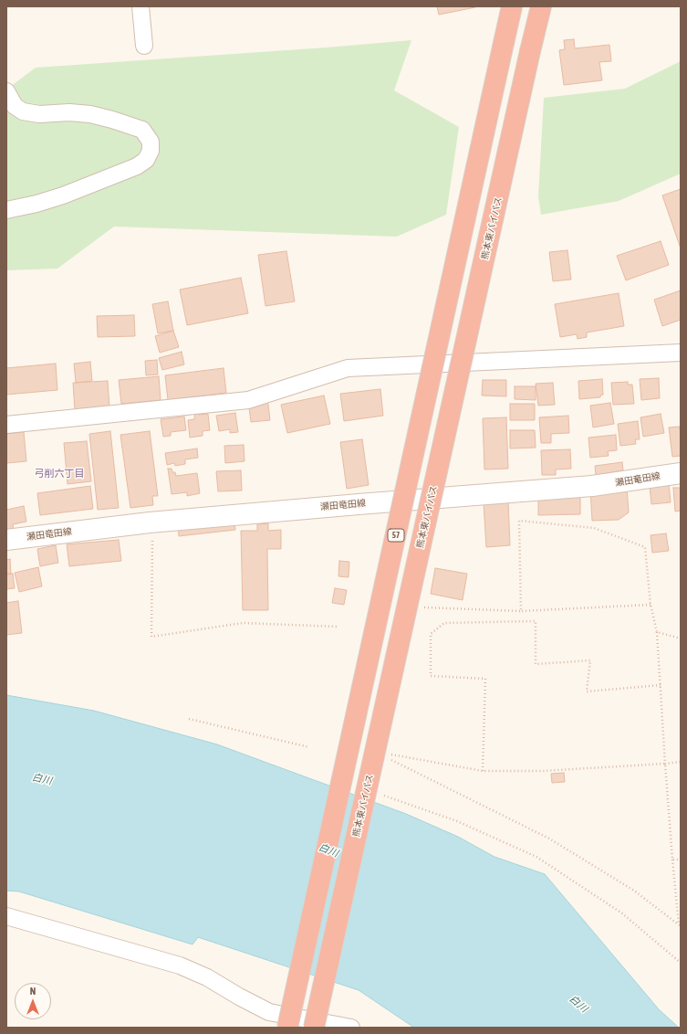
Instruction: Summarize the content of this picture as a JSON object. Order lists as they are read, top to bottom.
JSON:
{
  "streets": {
    "highway": ["熊本東バイパス", "57"],
    "main road": ["瀬田竜田線"]
  },
  "districts": ["弓削六丁目"],
  "water": ["白川"],
  "north": "top"
}
